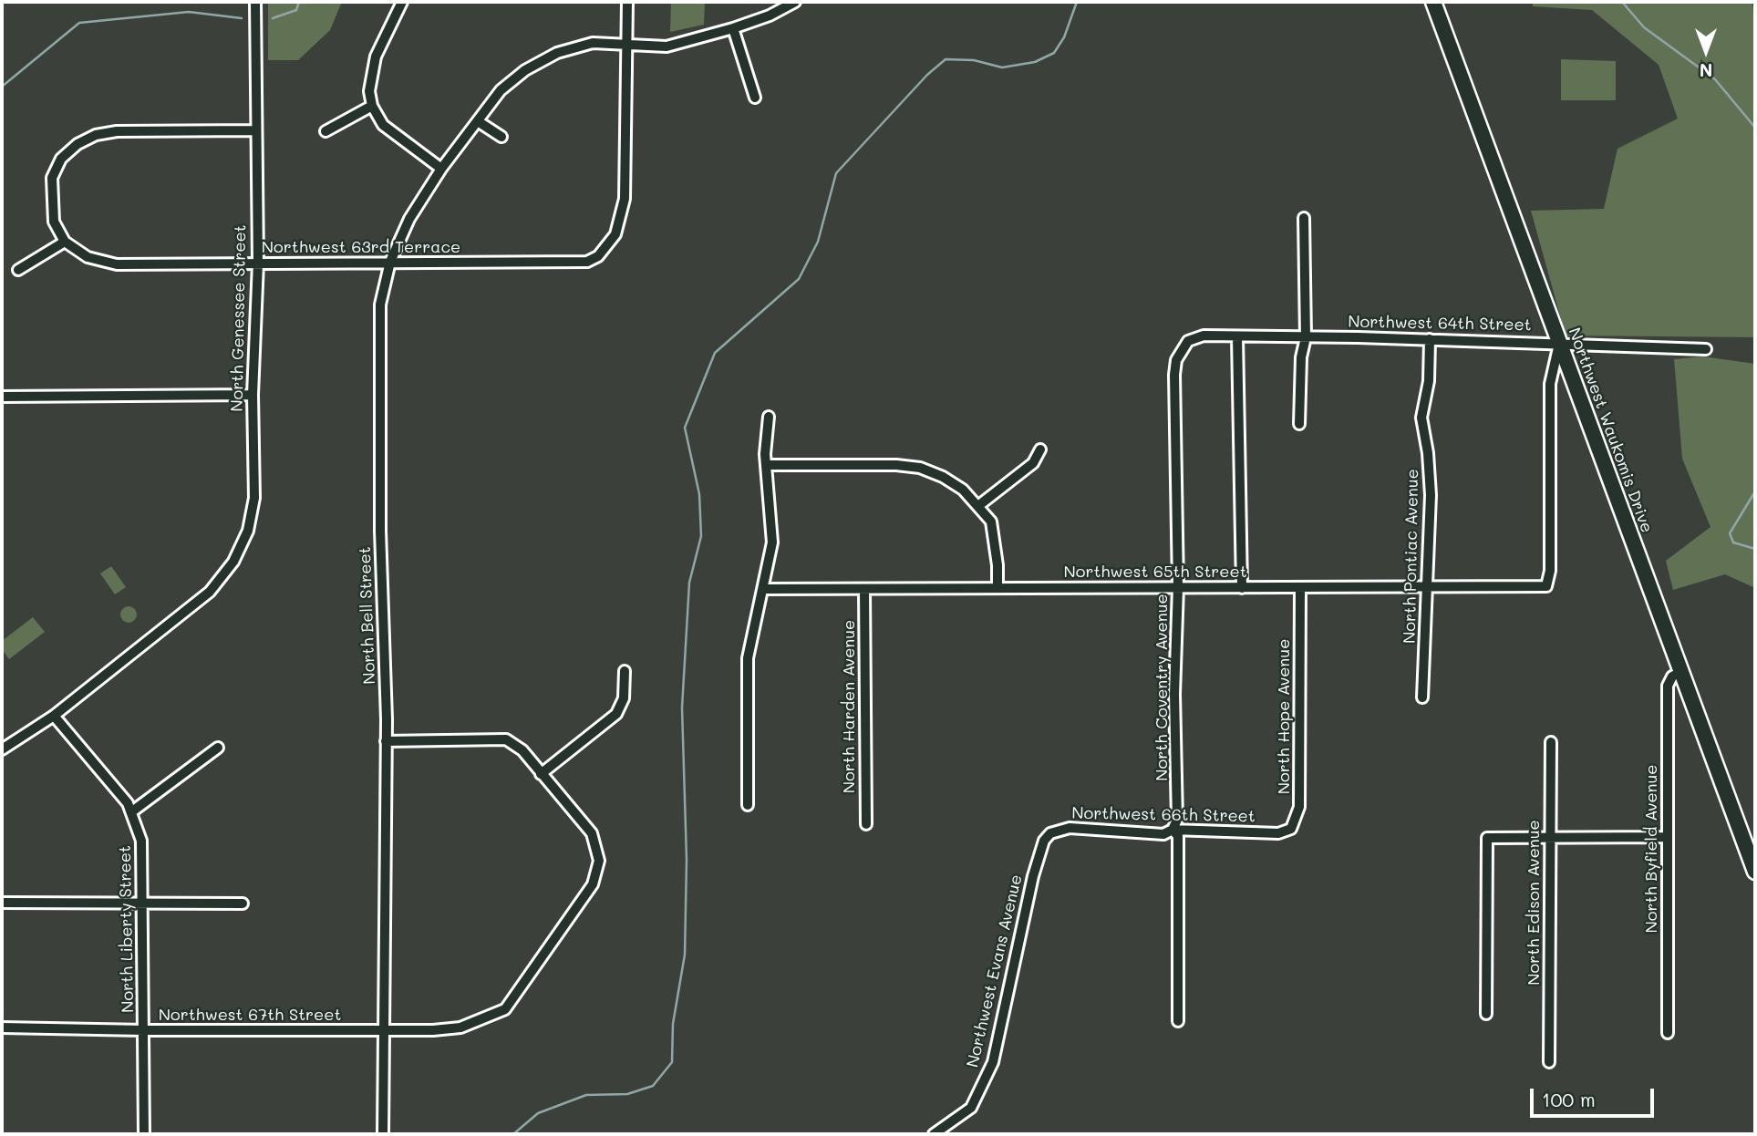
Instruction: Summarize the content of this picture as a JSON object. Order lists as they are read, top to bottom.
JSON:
{
  "streets": {
    "main road": ["Northwest Waukomis Drive"],
    "street": [
      "Northwest 63rd Terrace",
      "North Genessee Street",
      "Northwest 64th Street",
      "North Pontiac Avenue",
      "Northwest 65th Street",
      "North Bell Street",
      "North Coventry Avenue",
      "North Harden Avenue",
      "North Hope Avenue",
      "Northwest 66th Street",
      "North Byfield Avenue",
      "North Edison Avenue",
      "North Liberty Street",
      "Northwest Evans Avenue",
      "Northwest 67th Street"
    ]
  },
  "crossings": [
    ["Northwest 63rd Terrace", "North Genessee Street"],
    ["Northwest 63rd Terrace", "North Bell Street"],
    ["North Genessee Street", "North Liberty Street"],
    ["Northwest 64th Street", "Northwest Waukomis Drive"],
    ["Northwest 64th Street", "North Pontiac Avenue"],
    ["Northwest 64th Street", "Northwest 65th Street"],
    ["Northwest 64th Street", "North Coventry Avenue"],
    ["Northwest Waukomis Drive", "Northwest 65th Street"],
    ["Northwest Waukomis Drive", "North Byfield Avenue"],
    ["North Pontiac Avenue", "Northwest 65th Street"],
    ["Northwest 65th Street", "North Coventry Avenue"],
    ["Northwest 65th Street", "North Harden Avenue"],
    ["Northwest 65th Street", "North Hope Avenue"],
    ["North Bell Street", "Northwest 67th Street"],
    ["North Coventry Avenue", "Northwest 66th Street"],
    ["North Hope Avenue", "Northwest 66th Street"],
    ["Northwest 66th Street", "Northwest Evans Avenue"],
    ["North Liberty Street", "Northwest 67th Street"]
  ],
  "scale_bar": "100 m",
  "north": "bottom"
}
